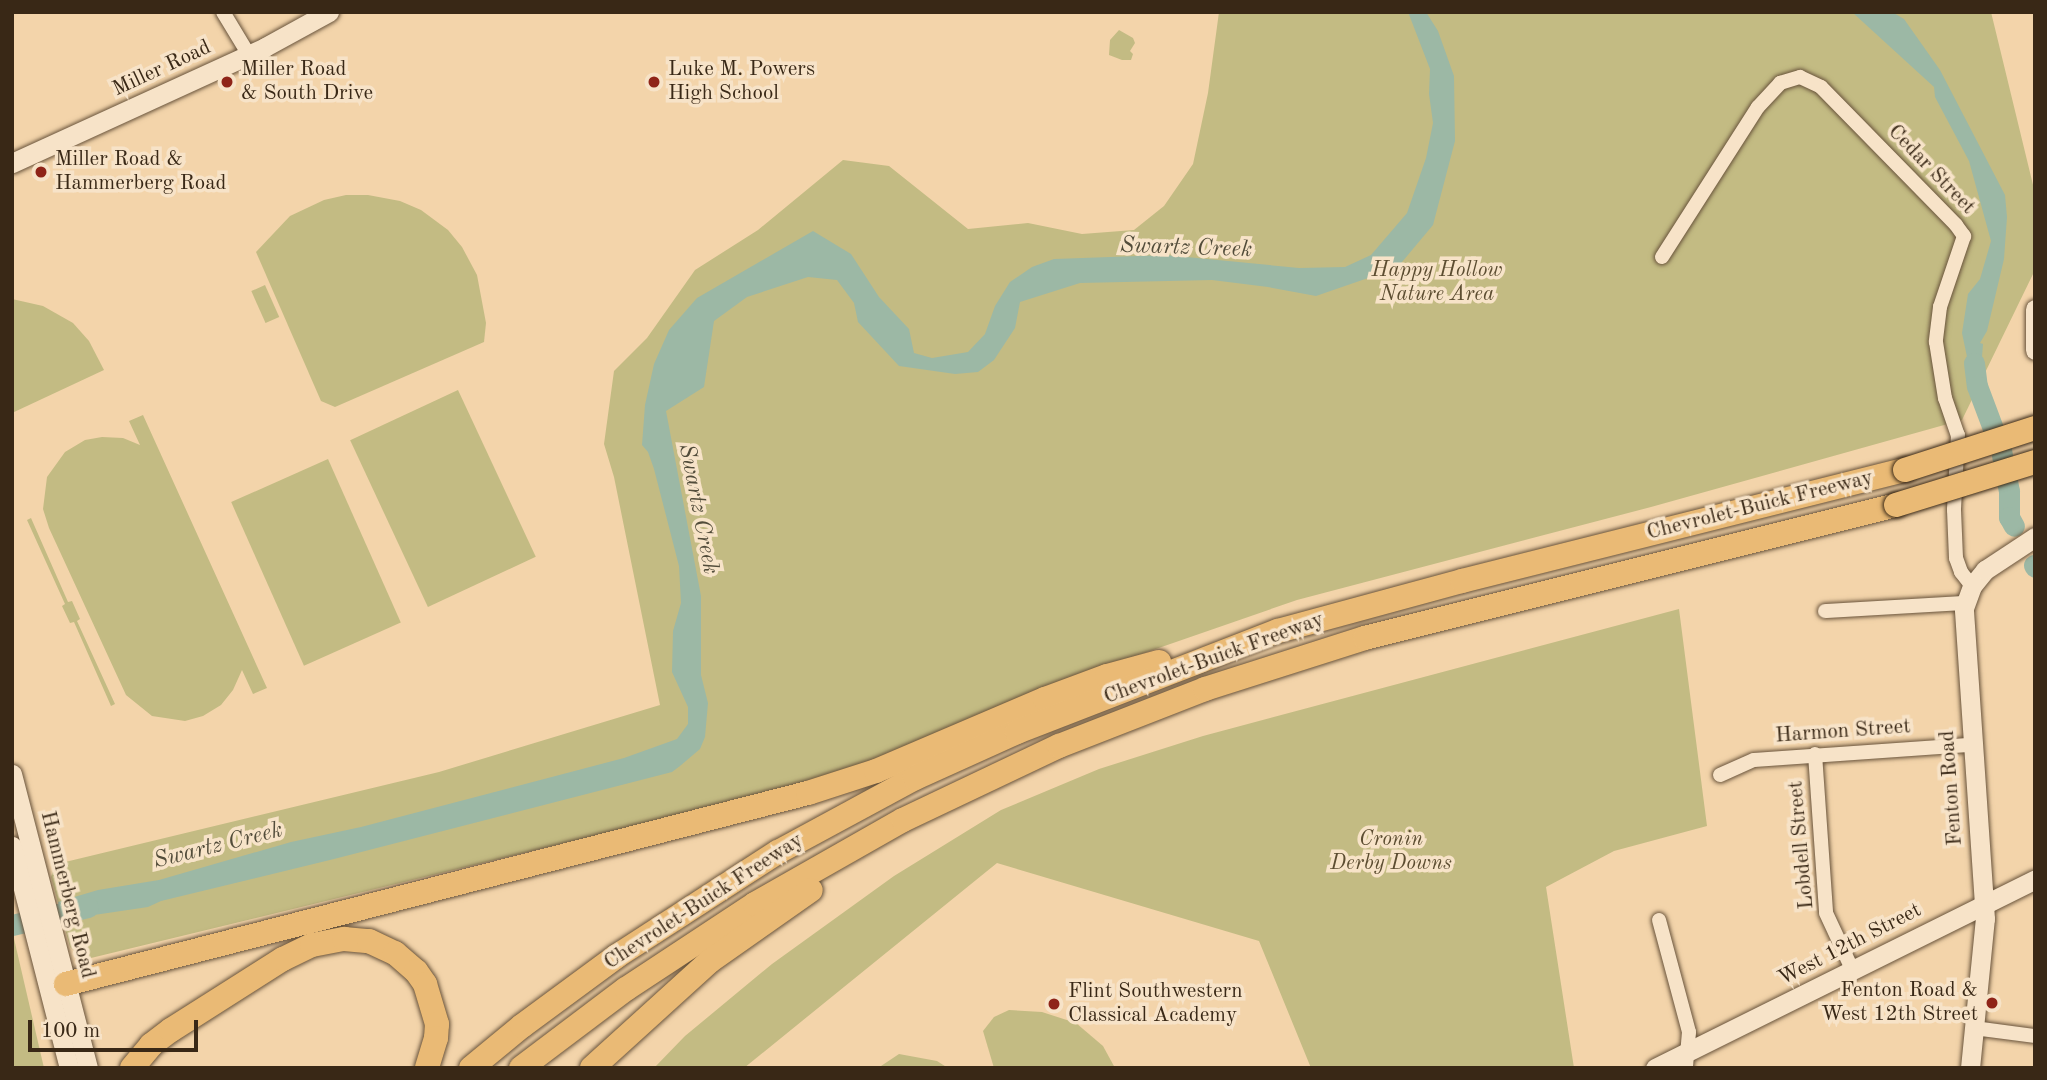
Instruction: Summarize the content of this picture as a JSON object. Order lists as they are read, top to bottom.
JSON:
{
  "streets": {
    "highway": ["Chevrolet-Buick Freeway"],
    "street": [
      "Miller Road",
      "Cedar Street",
      "Harmon Street",
      "Fenton Road",
      "Lobdell Street",
      "Hammerberg Road",
      "West 12th Street"
    ]
  },
  "crossings": [
    ["Cedar Street", "Fenton Road"],
    ["Harmon Street", "Fenton Road"],
    ["Harmon Street", "Lobdell Street"],
    ["Fenton Road", "West 12th Street"],
    ["Lobdell Street", "West 12th Street"]
  ],
  "water": ["Swartz Creek"],
  "parks": ["Happy Hollow Nature Area", "Cronin Derby Downs"],
  "places": [
    "Miller Road & South Drive",
    "Luke M. Powers High School",
    "Miller Road & Hammerberg Road",
    "Fenton Road & West 12th Street",
    "Flint Southwestern Classical Academy"
  ],
  "scale_bar": "100 m"
}
